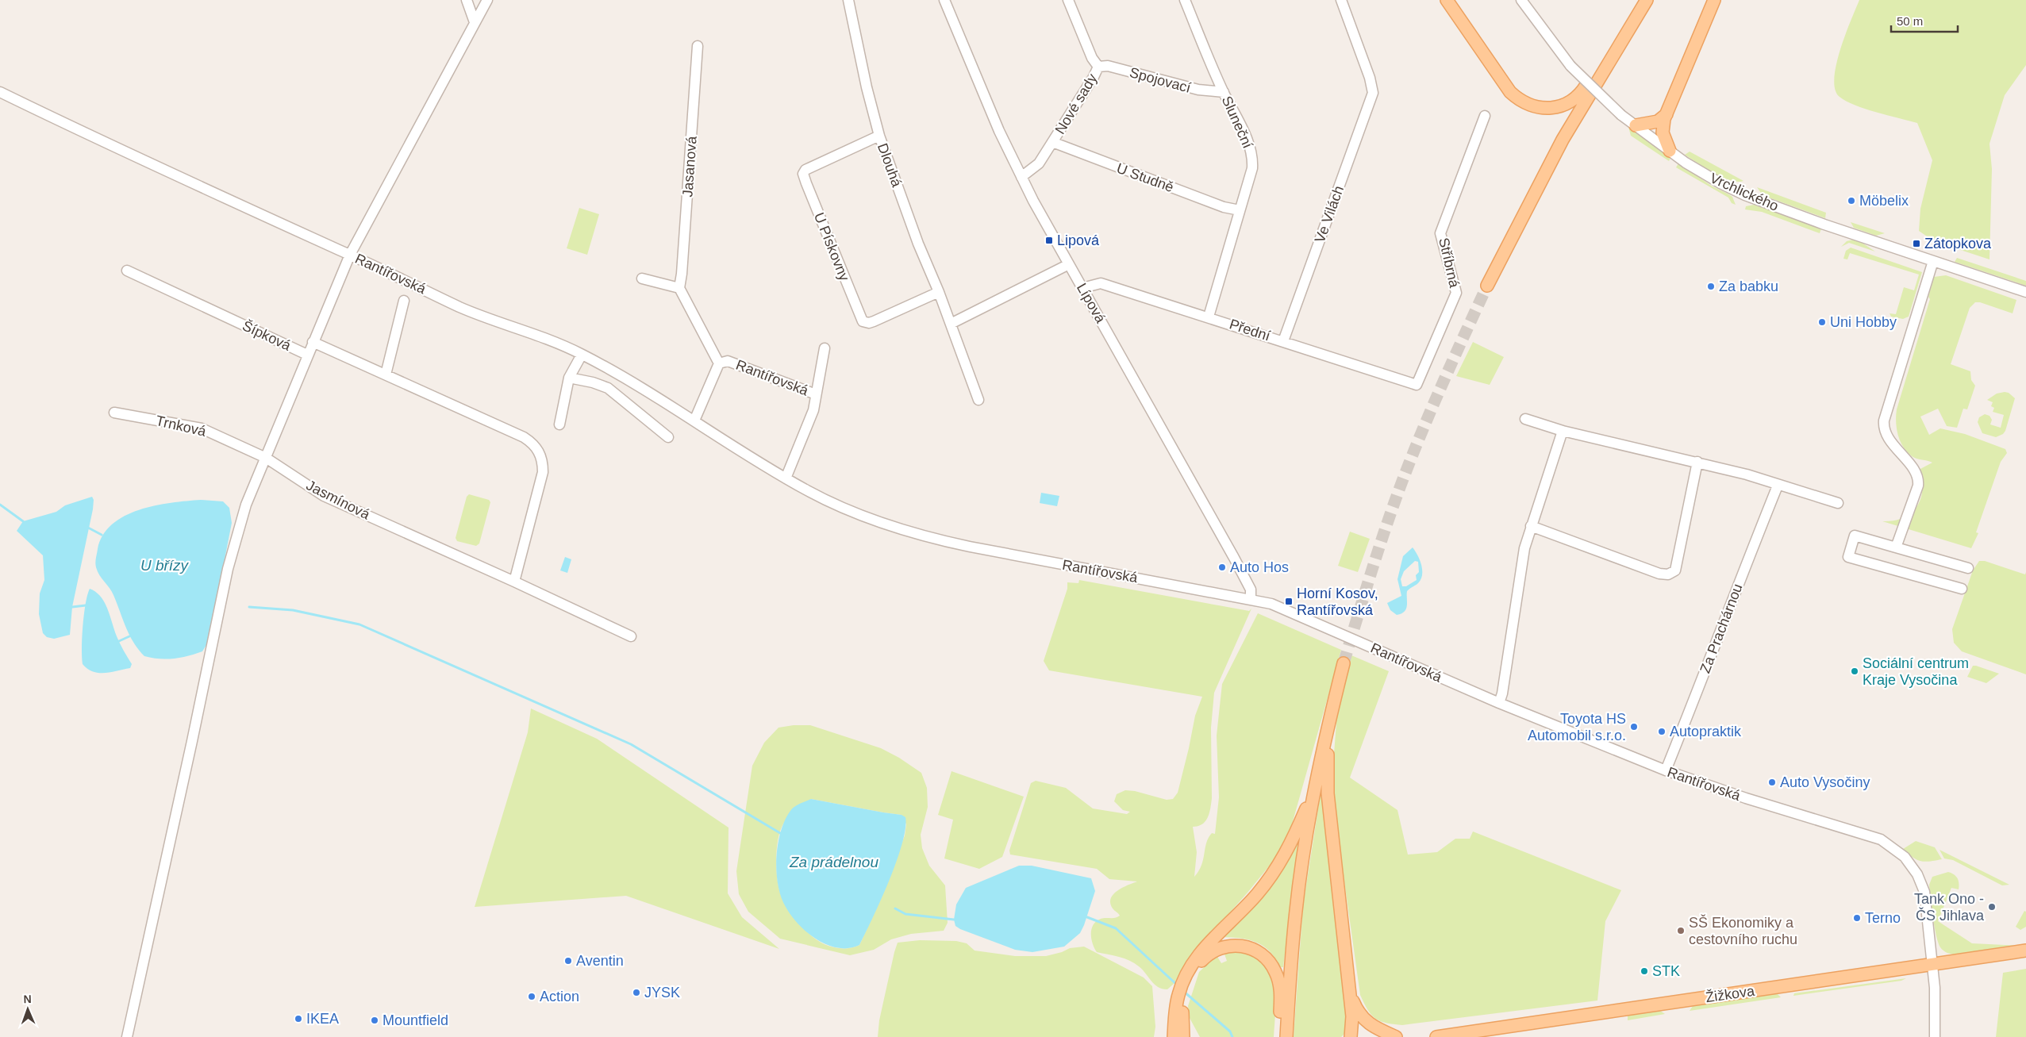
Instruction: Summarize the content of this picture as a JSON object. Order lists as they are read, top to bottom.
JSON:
{
  "streets": {
    "main road": ["Žižkova"],
    "street": [
      "Spojovací",
      "Nové sady",
      "Sluneční",
      "Dlouhá",
      "Jasanová",
      "U Studně",
      "Vrchlického",
      "Ve Vilách",
      "U Pískovny",
      "Stříbrná",
      "Rantířovská",
      "Lípová",
      "Přední",
      "Šípková",
      "Trnková",
      "Jasmínová",
      "Za Prachárnou"
    ]
  },
  "crossings": [
    ["Spojovací", "Nové sady"],
    ["Spojovací", "Sluneční"],
    ["Nové sady", "U Studně"],
    ["Nové sady", "Lípová"],
    ["Sluneční", "U Studně"],
    ["Sluneční", "Přední"],
    ["Dlouhá", "U Pískovny"],
    ["Ve Vilách", "Přední"],
    ["Stříbrná", "Přední"],
    ["Rantířovská", "Lípová"],
    ["Rantířovská", "Šípková"],
    ["Rantířovská", "Za Prachárnou"],
    ["Rantířovská", "Žižkova"],
    ["Lípová", "Přední"],
    ["Trnková", "Jasmínová"]
  ],
  "water": ["U břízy", "Za prádelnou"],
  "places": {
    "other": [
      "Möbelix",
      "Za babku",
      "Uni Hobby",
      "Auto Hos",
      "Sociální centrum Kraje Vysočina",
      "Toyota HS Automobil s.r.o.",
      "Autopraktik",
      "Auto Vysočiny",
      "Tank Ono - ČS Jihlava",
      "Terno",
      "SŠ Ekonomiky a cestovního ruchu",
      "Aventin",
      "STK",
      "JYSK",
      "Action",
      "IKEA",
      "Mountfield"
    ],
    "transit": ["Lipová", "Zátopkova", "Horní Kosov, Rantířovská"]
  },
  "scale_bar": "50 m",
  "north": "top"
}
